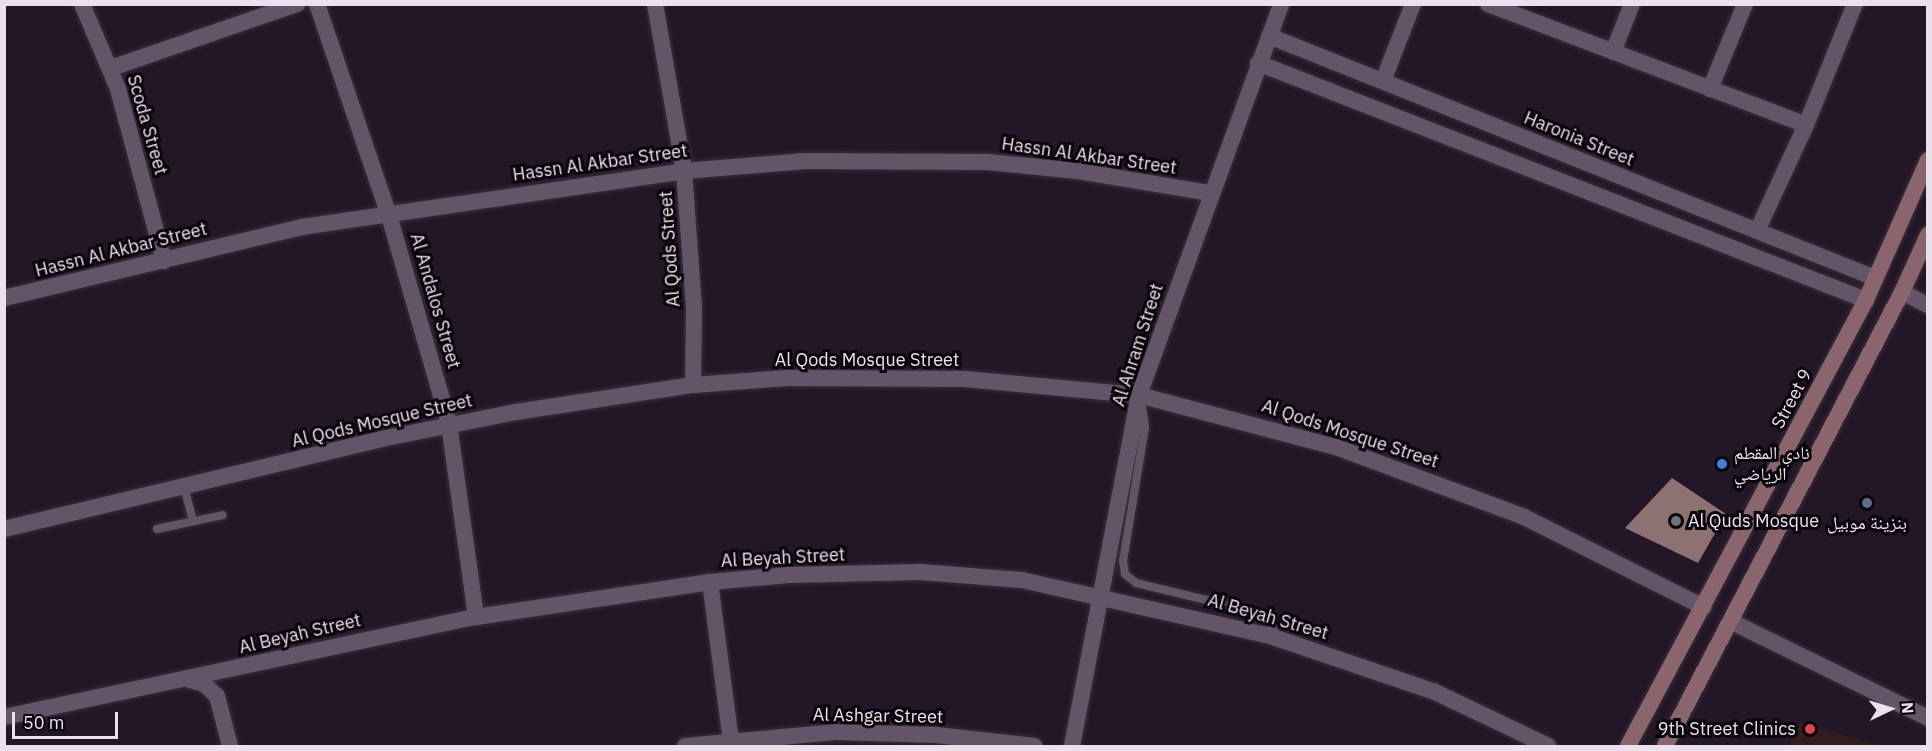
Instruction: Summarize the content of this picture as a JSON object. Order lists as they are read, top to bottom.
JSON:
{
  "streets": {
    "main road": ["Street 9"],
    "street": [
      "Scoda Street",
      "Haronia Street",
      "Hassn Al Akbar Street",
      "Al Qods Street",
      "Al Andalos Street",
      "Al Ahram Street",
      "Al Qods Mosque Street",
      "Al Beyah Street",
      "Al Ashgar Street"
    ]
  },
  "crossings": [
    ["Scoda Street", "Hassn Al Akbar Street"],
    ["Haronia Street", "Al Ahram Street"],
    ["Haronia Street", "Street 9"],
    ["Hassn Al Akbar Street", "Al Qods Street"],
    ["Hassn Al Akbar Street", "Al Andalos Street"],
    ["Hassn Al Akbar Street", "Al Ahram Street"],
    ["Al Qods Street", "Al Qods Mosque Street"],
    ["Al Andalos Street", "Al Qods Mosque Street"],
    ["Al Andalos Street", "Al Beyah Street"],
    ["Al Ahram Street", "Al Qods Mosque Street"],
    ["Al Ahram Street", "Al Beyah Street"],
    ["Al Qods Mosque Street", "Street 9"]
  ],
  "places": [
    "نادي المقطم الرياضي",
    "بنزينة موبيل",
    "Al Quds Mosque",
    "9th Street Clinics"
  ],
  "scale_bar": "50 m",
  "north": "right"
}
